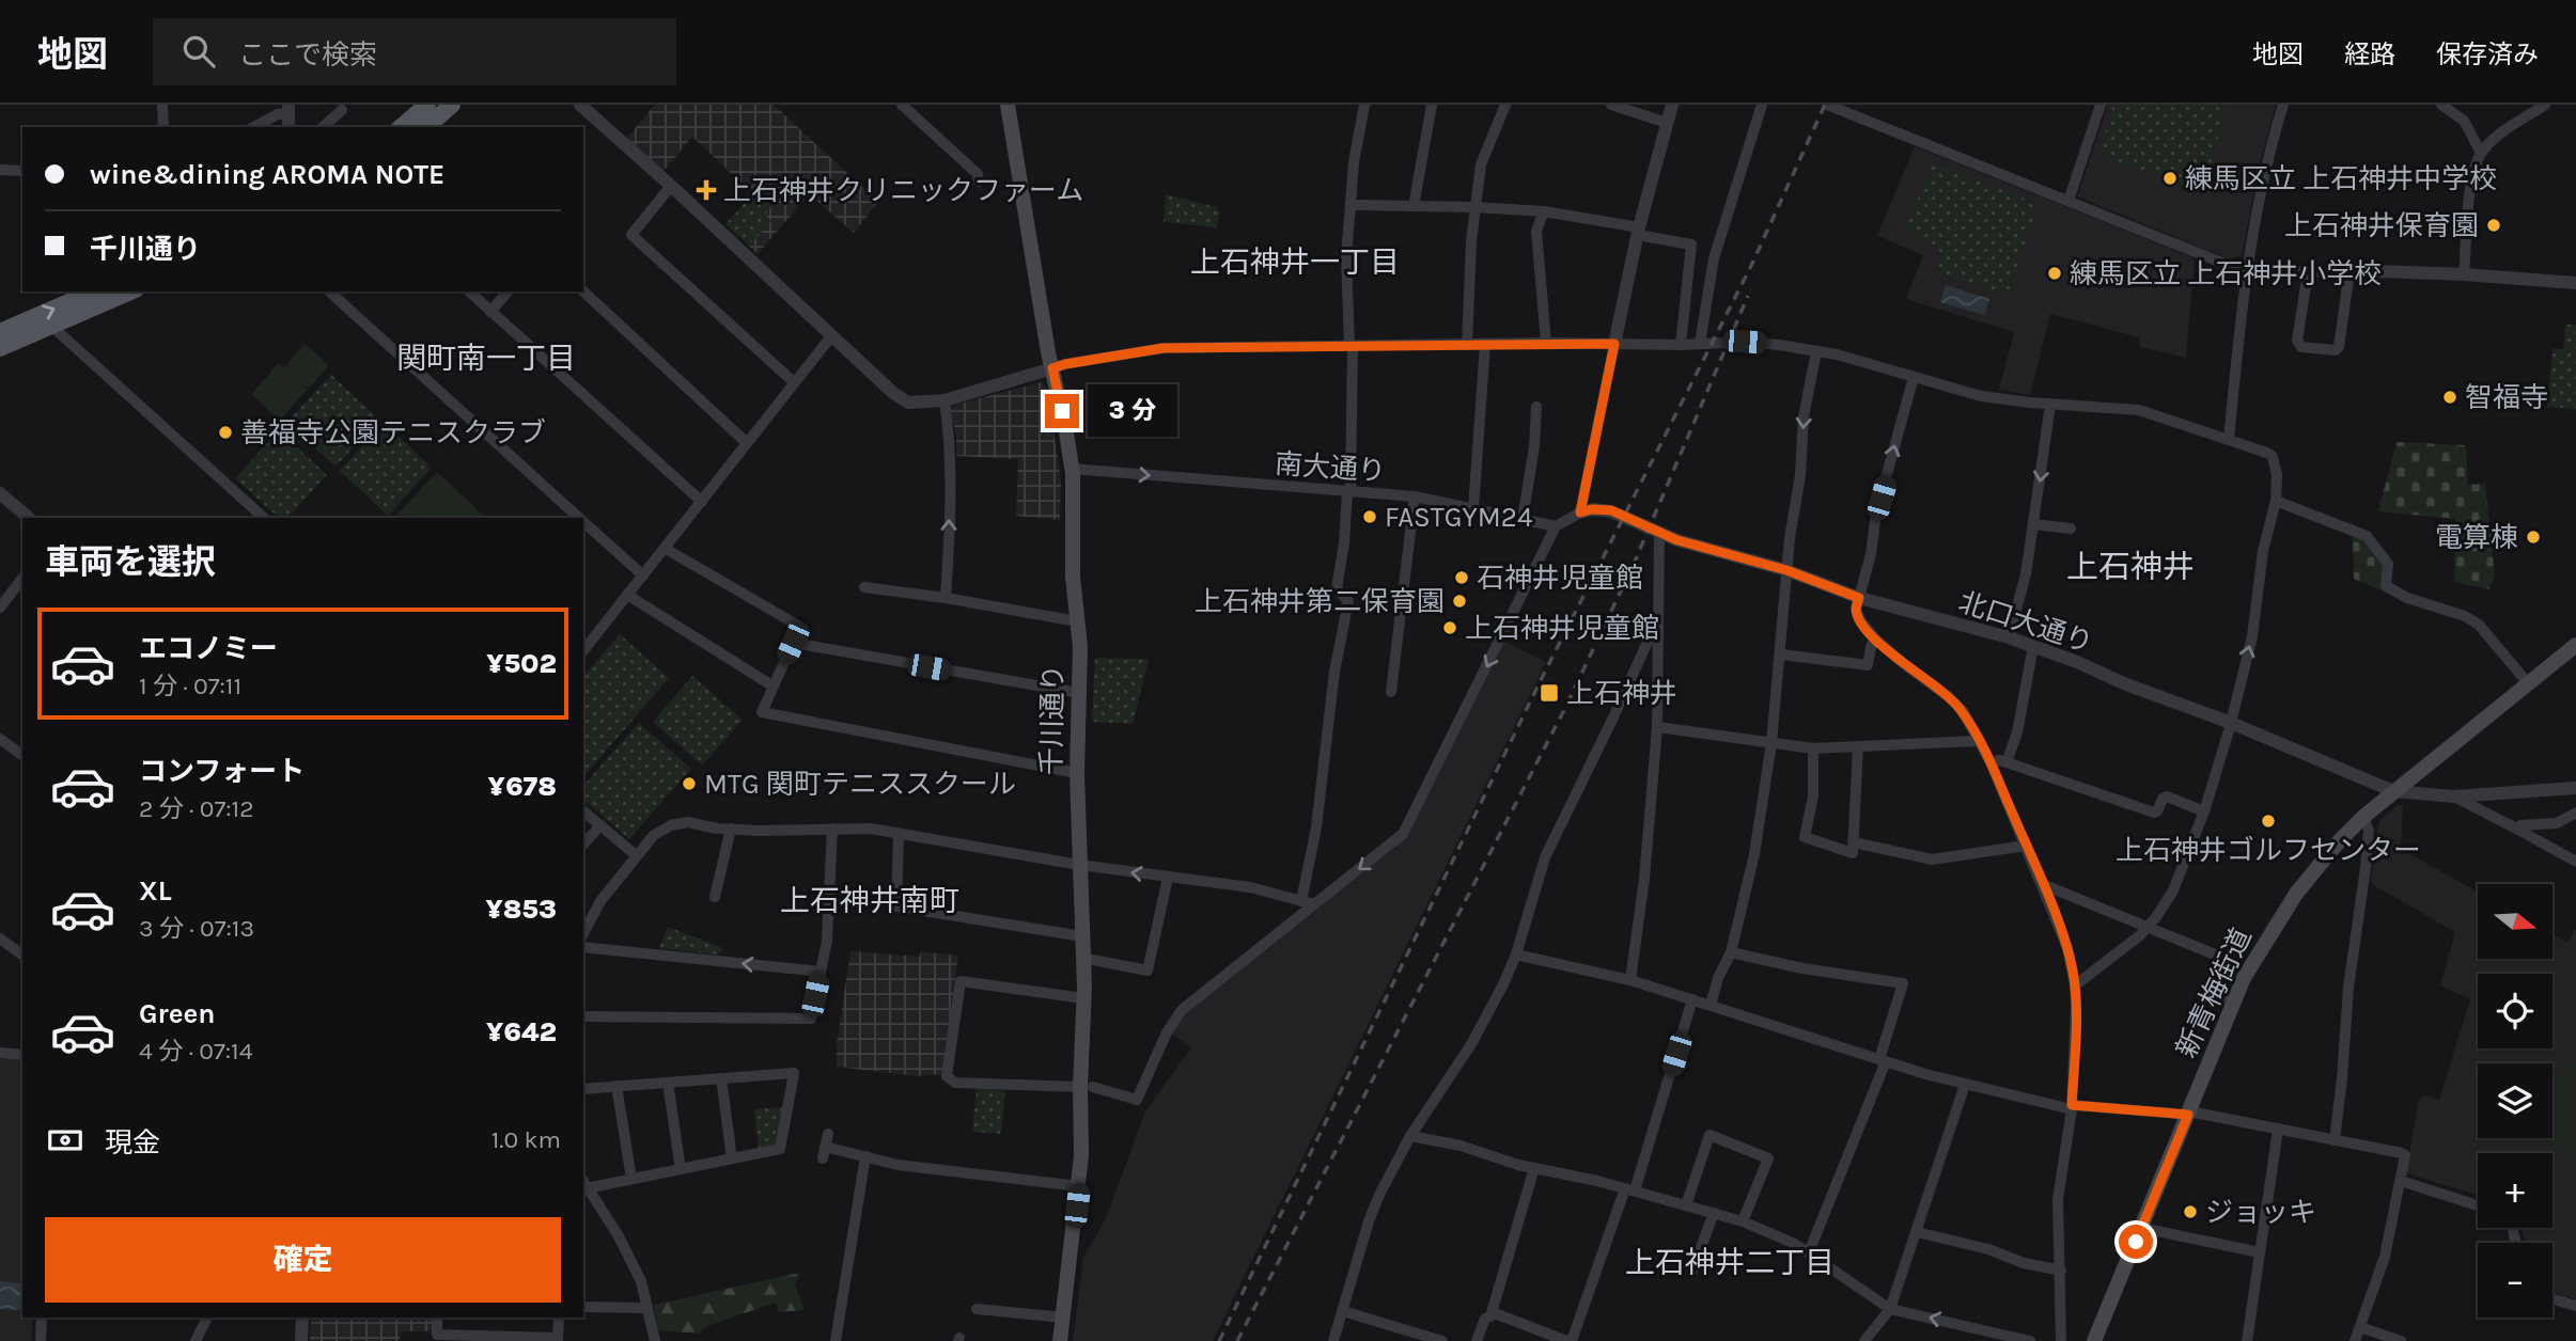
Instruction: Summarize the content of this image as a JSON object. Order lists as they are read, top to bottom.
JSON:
{
  "streets": {
    "main road": ["千川通り", "新青梅街道"],
    "street": ["南大通り", "北口大通り"]
  },
  "crossings": [
    ["南大通り", "千川通り"],
    ["北口大通り", "新青梅街道"]
  ],
  "one_way": ["南大通り"],
  "districts": [
    "上石神井一丁目",
    "関町南一丁目",
    "上石神井",
    "上石神井南町",
    "上石神井二丁目"
  ],
  "places": {
    "other": [
      "練馬区立 上石神井中学校",
      "上石神井保育園",
      "練馬区立 上石神井小学校",
      "智福寺",
      "善福寺公園テニスクラブ",
      "FASTGYM24",
      "電算棟",
      "石神井児童館",
      "上石神井第二保育園",
      "上石神井児童館",
      "MTG 関町テニススクール",
      "上石神井ゴルフセンター",
      "ジョッキ"
    ],
    "health": ["上石神井クリニックファーム"],
    "transit": ["上石神井"]
  },
  "north": "right",
  "page": {
    "header": "地図",
    "search": "ここで検索",
    "nav": ["地図", "経路", "保存済み"],
    "banner": ["wine&dining AROMA NOTE", "千川通り"],
    "bubble": "3 分",
    "heading": "車両を選択",
    "list": [
      {
        "name": "エコノミー",
        "note": "1 分 · 07:11",
        "value": "¥502"
      },
      {
        "name": "コンフォート",
        "note": "2 分 · 07:12",
        "value": "¥678"
      },
      {
        "name": "XL",
        "note": "3 分 · 07:13",
        "value": "¥853"
      },
      {
        "name": "Green",
        "note": "4 分 · 07:14",
        "value": "¥642"
      }
    ],
    "map_buttons": ["+", "−"],
    "pay": ["現金", "1.0 km"],
    "buttons": "確定"
  }
}
